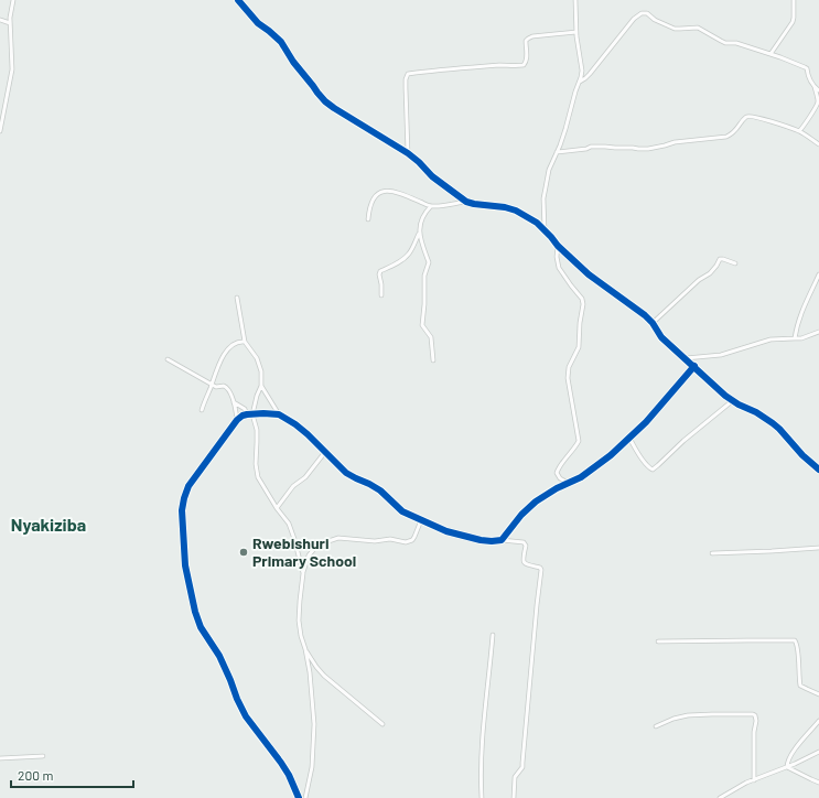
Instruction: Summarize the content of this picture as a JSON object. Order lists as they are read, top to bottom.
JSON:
{
  "districts": ["Nyakiziba"],
  "places": ["Rwebishuri Primary School"],
  "scale_bar": "200 m"
}
